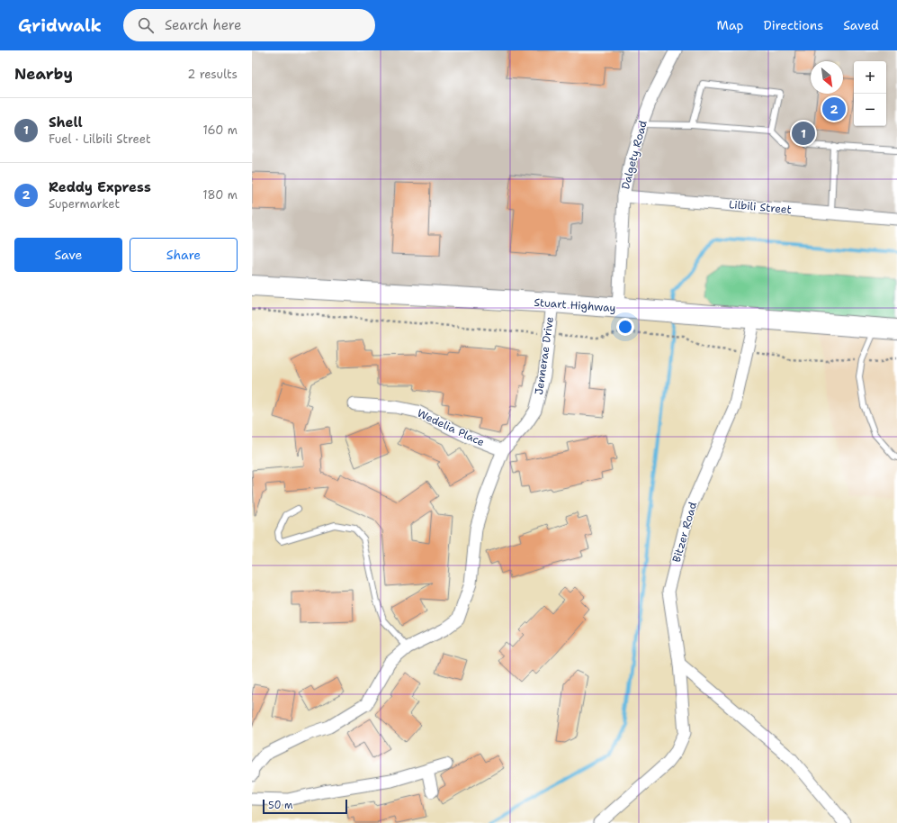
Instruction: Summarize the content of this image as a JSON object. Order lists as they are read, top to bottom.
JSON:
{
  "streets": {
    "highway": ["Stuart Highway"],
    "street": [
      "Dalgety Road",
      "Lilbili Street",
      "Jennerae Drive",
      "Wedelia Place",
      "Bitzer Road"
    ]
  },
  "crossings": [
    ["Dalgety Road", "Lilbili Street"],
    ["Dalgety Road", "Stuart Highway"],
    ["Stuart Highway", "Jennerae Drive"],
    ["Stuart Highway", "Bitzer Road"],
    ["Jennerae Drive", "Wedelia Place"]
  ],
  "scale_bar": "50 m",
  "north": "bottom right",
  "page": {
    "header": "Gridwalk",
    "search": "Search here",
    "nav": ["Map", "Directions", "Saved"],
    "heading": ["Nearby", "2 results"],
    "map_buttons": ["+", "−"],
    "pins": ["2", "1"],
    "list": [
      {
        "mark": "1",
        "name": "Shell",
        "note": "Fuel · Lilbili Street",
        "value": "160 m"
      },
      {
        "mark": "2",
        "name": "Reddy Express",
        "note": "Supermarket",
        "value": "180 m"
      }
    ],
    "buttons": ["Save", "Share"],
    "scale": "50 m"
  }
}
